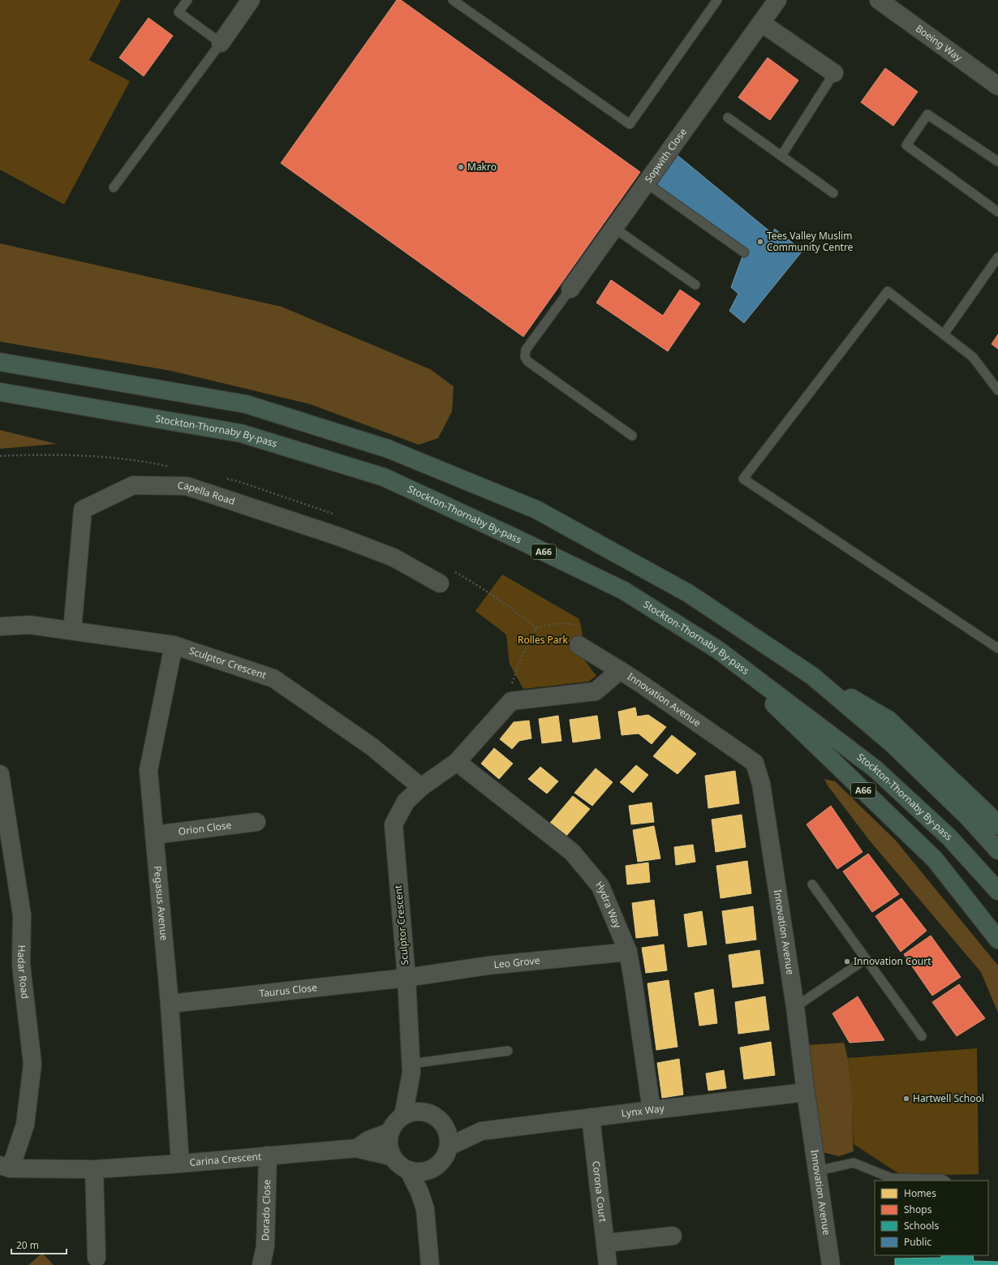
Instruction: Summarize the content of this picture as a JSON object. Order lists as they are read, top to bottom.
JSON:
{
  "streets": {
    "highway": ["Stockton-Thornaby By-pass", "A66"],
    "street": [
      "Boeing Way",
      "Sopwith Close",
      "Capella Road",
      "Sculptor Crescent",
      "Innovation Avenue",
      "Orion Close",
      "Pegasus Avenue",
      "Hydra Way",
      "Leo Grove",
      "Hadar Road",
      "Taurus Close",
      "Lynx Way",
      "Carina Crescent",
      "Corona Court",
      "Dorado Close"
    ]
  },
  "crossings": [
    ["Stockton-Thornaby By-pass", "A66"],
    ["Capella Road", "Sculptor Crescent"],
    ["Sculptor Crescent", "Pegasus Avenue"],
    ["Sculptor Crescent", "Hydra Way"],
    ["Sculptor Crescent", "Leo Grove"],
    ["Sculptor Crescent", "Taurus Close"],
    ["Sculptor Crescent", "Lynx Way"],
    ["Sculptor Crescent", "Carina Crescent"],
    ["Innovation Avenue", "Lynx Way"],
    ["Orion Close", "Pegasus Avenue"],
    ["Pegasus Avenue", "Taurus Close"],
    ["Pegasus Avenue", "Carina Crescent"],
    ["Hydra Way", "Leo Grove"],
    ["Hydra Way", "Lynx Way"],
    ["Leo Grove", "Taurus Close"],
    ["Hadar Road", "Carina Crescent"],
    ["Lynx Way", "Carina Crescent"],
    ["Lynx Way", "Corona Court"],
    ["Carina Crescent", "Dorado Close"]
  ],
  "parks": ["Rolles Park"],
  "places": [
    "Makro",
    "Tees Valley Muslim Community Centre",
    "Innovation Court",
    "Hartwell School"
  ],
  "legend": [
    "Homes",
    "Shops",
    "Schools",
    "Public"
  ],
  "scale_bar": "20 m"
}
